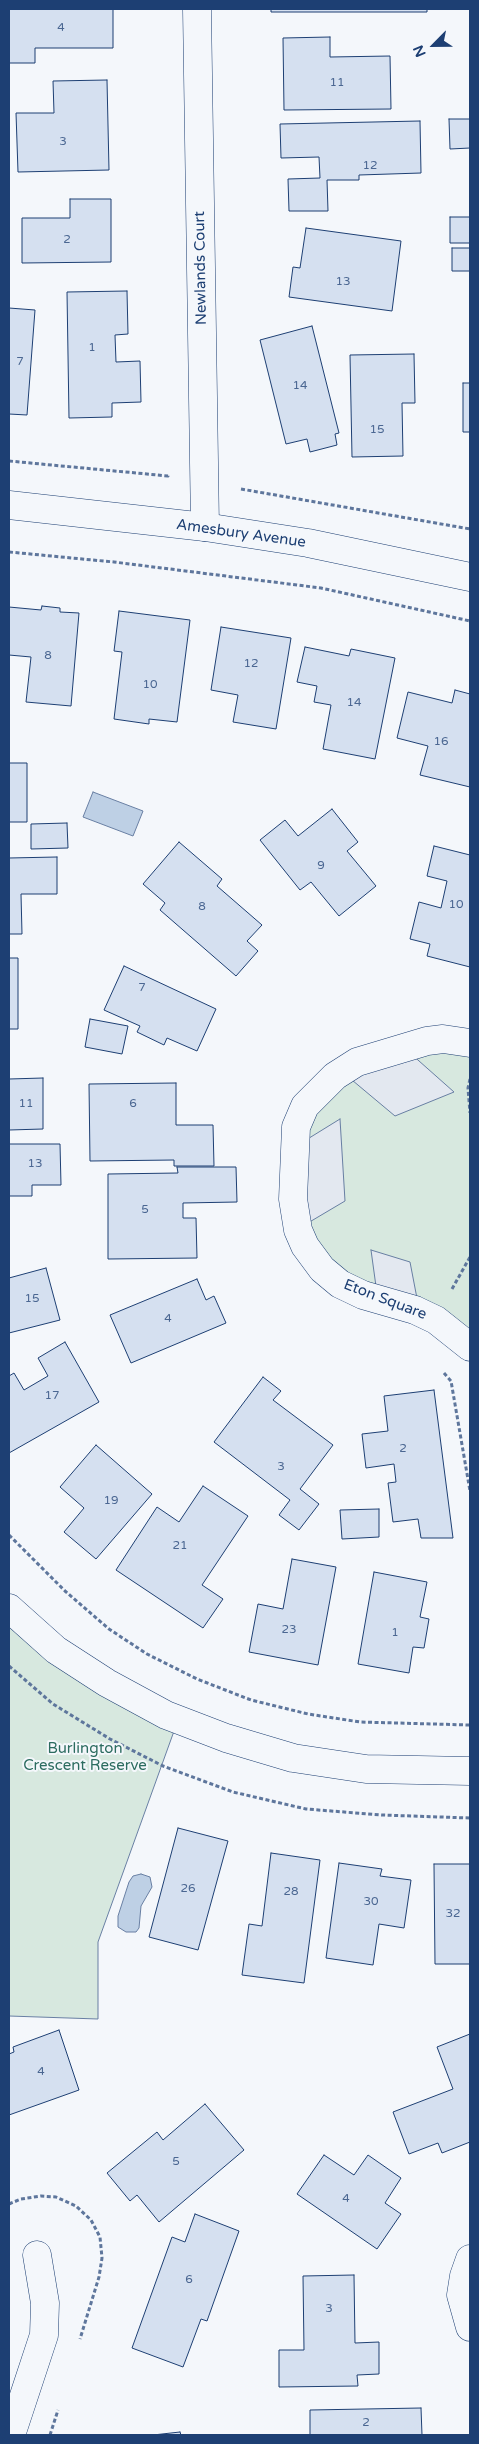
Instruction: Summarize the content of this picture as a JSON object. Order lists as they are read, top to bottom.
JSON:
{
  "streets": {
    "street": ["Newlands Court", "Amesbury Avenue", "Eton Square"]
  },
  "crossings": [
    ["Newlands Court", "Amesbury Avenue"]
  ],
  "parks": ["Burlington Crescent Reserve"],
  "house_numbers": [
    "4",
    "11",
    "3",
    "12",
    "2",
    "13",
    "1",
    "7",
    "14",
    "15",
    "8",
    "12",
    "10",
    "14",
    "16",
    "9",
    "10",
    "8",
    "7",
    "11",
    "6",
    "13",
    "5",
    "15",
    "4",
    "17",
    "2",
    "3",
    "19",
    "21",
    "23",
    "1",
    "26",
    "28",
    "30",
    "32",
    "4",
    "5",
    "4",
    "6",
    "3",
    "2"
  ],
  "north": "bottom left"
}
